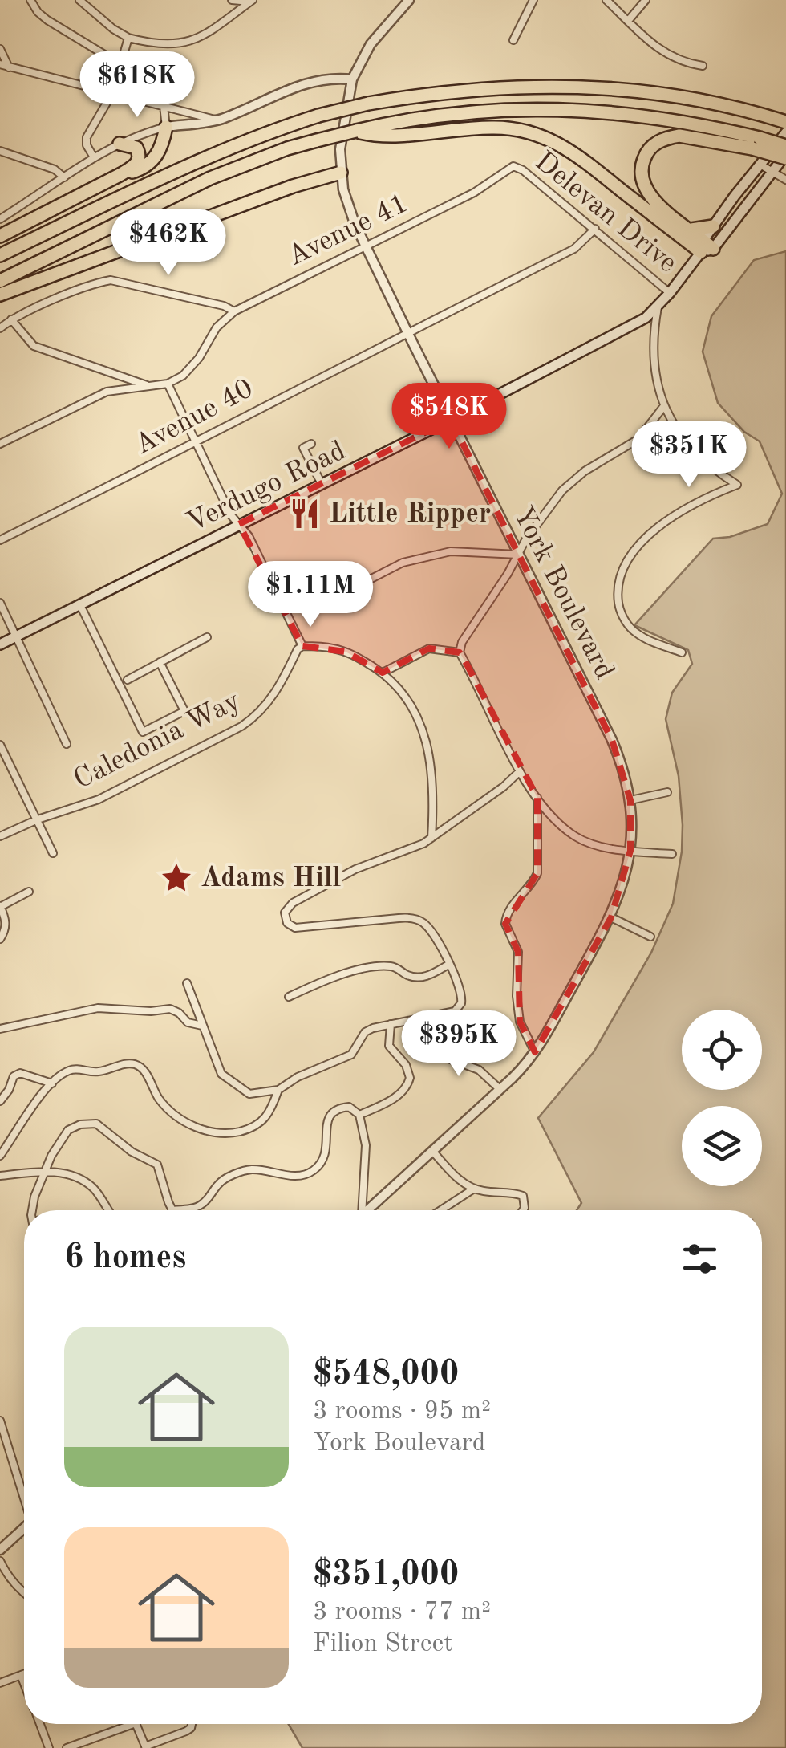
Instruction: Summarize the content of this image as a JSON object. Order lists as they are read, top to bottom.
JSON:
{
  "streets": {
    "main road": ["Verdugo Road"],
    "street": [
      "Delevan Drive",
      "Avenue 41",
      "Avenue 40",
      "York Boulevard",
      "Caledonia Way"
    ]
  },
  "crossings": [
    ["Delevan Drive", "Avenue 41"],
    ["Delevan Drive", "Avenue 40"],
    ["Delevan Drive", "Verdugo Road"],
    ["Avenue 41", "York Boulevard"],
    ["Avenue 40", "York Boulevard"],
    ["Verdugo Road", "York Boulevard"]
  ],
  "places": {
    "restaurant": ["Little Ripper"],
    "place": ["Adams Hill"]
  },
  "page": {
    "price": [
      "$618K",
      "$462K",
      "$548K",
      "$351K",
      "$1.11M",
      "$395K"
    ],
    "heading": "6 homes",
    "list": [
      {
        "name": "$548,000",
        "note": "3 rooms · 95 m² · York Boulevard"
      },
      {
        "name": "$351,000",
        "note": "3 rooms · 77 m² · Filion Street"
      }
    ]
  }
}
